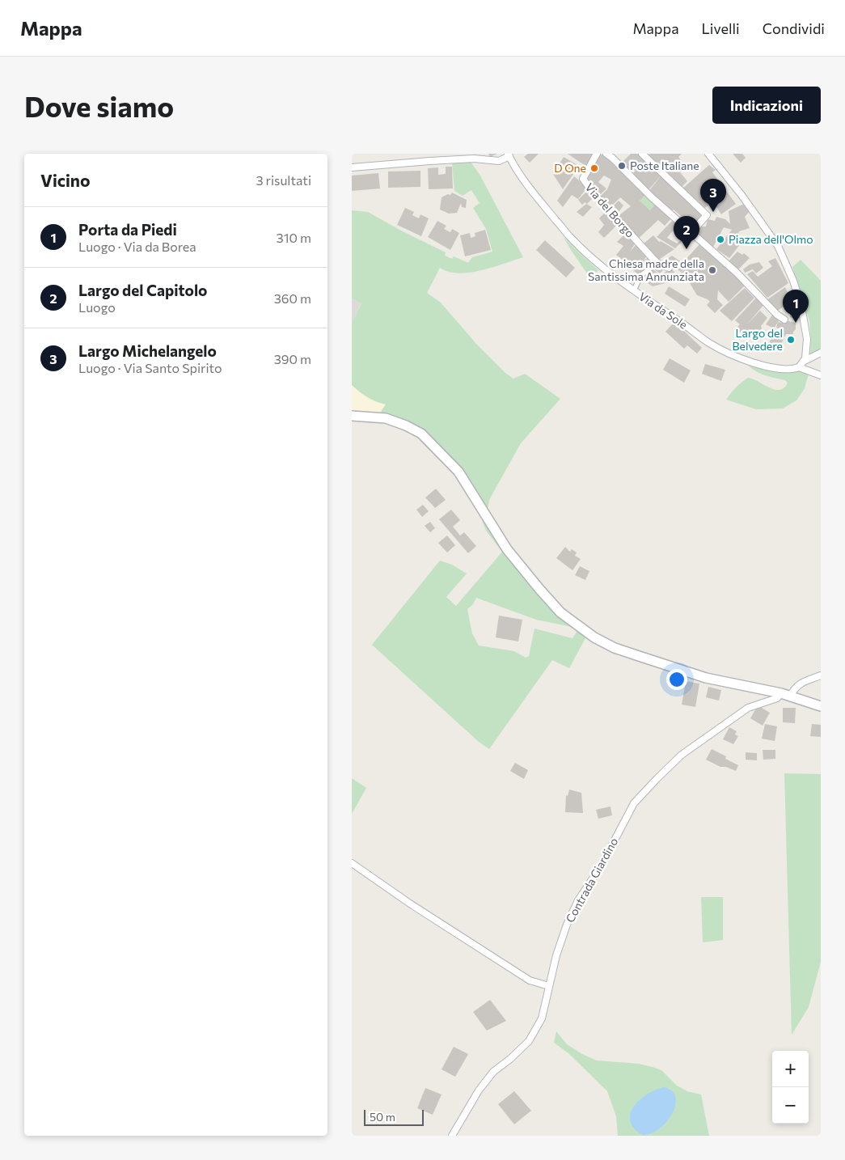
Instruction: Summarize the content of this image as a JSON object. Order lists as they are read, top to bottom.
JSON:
{
  "streets": {
    "street": ["Via del Borgo", "Via da Sole", "Contrada Giardino"]
  },
  "places": [
    "Poste Italiane",
    "D One",
    "Piazza dell'Olmo",
    "Chiesa madre della Santissima Annunziata",
    "Largo del Belvedere"
  ],
  "scale_bar": "50 m",
  "page": {
    "header": "Mappa",
    "nav": ["Mappa", "Livelli", "Condividi"],
    "buttons": "Indicazioni",
    "title": "Dove siamo",
    "heading": ["Vicino", "3 risultati"],
    "pins": ["3", "2", "1"],
    "list": [
      {
        "mark": "1",
        "name": "Porta da Piedi",
        "note": "Luogo · Via da Borea",
        "value": "310 m"
      },
      {
        "mark": "2",
        "name": "Largo del Capitolo",
        "note": "Luogo",
        "value": "360 m"
      },
      {
        "mark": "3",
        "name": "Largo Michelangelo",
        "note": "Luogo · Via Santo Spirito",
        "value": "390 m"
      }
    ],
    "map_buttons": ["+", "−"],
    "scale": "50 m"
  }
}
